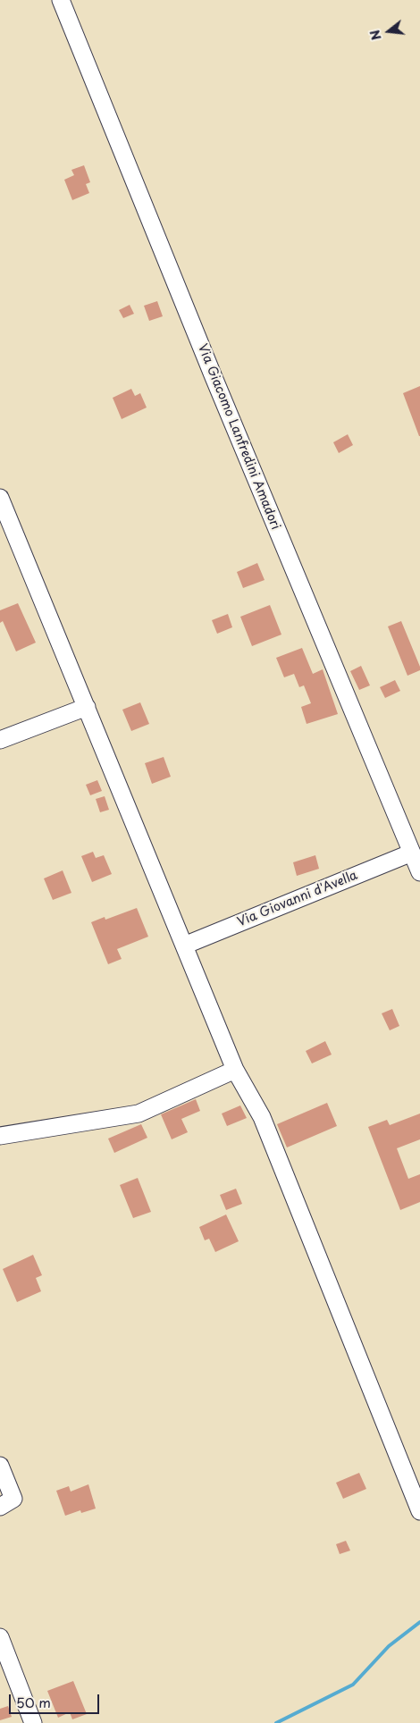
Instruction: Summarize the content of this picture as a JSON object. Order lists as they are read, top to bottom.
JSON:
{
  "streets": {
    "street": ["Via Giacomo Lanfredini Amadori", "Via Giovanni d'Avella"]
  },
  "crossings": [
    ["Via Giacomo Lanfredini Amadori", "Via Giovanni d'Avella"]
  ],
  "scale_bar": "50 m",
  "north": "left"
}
